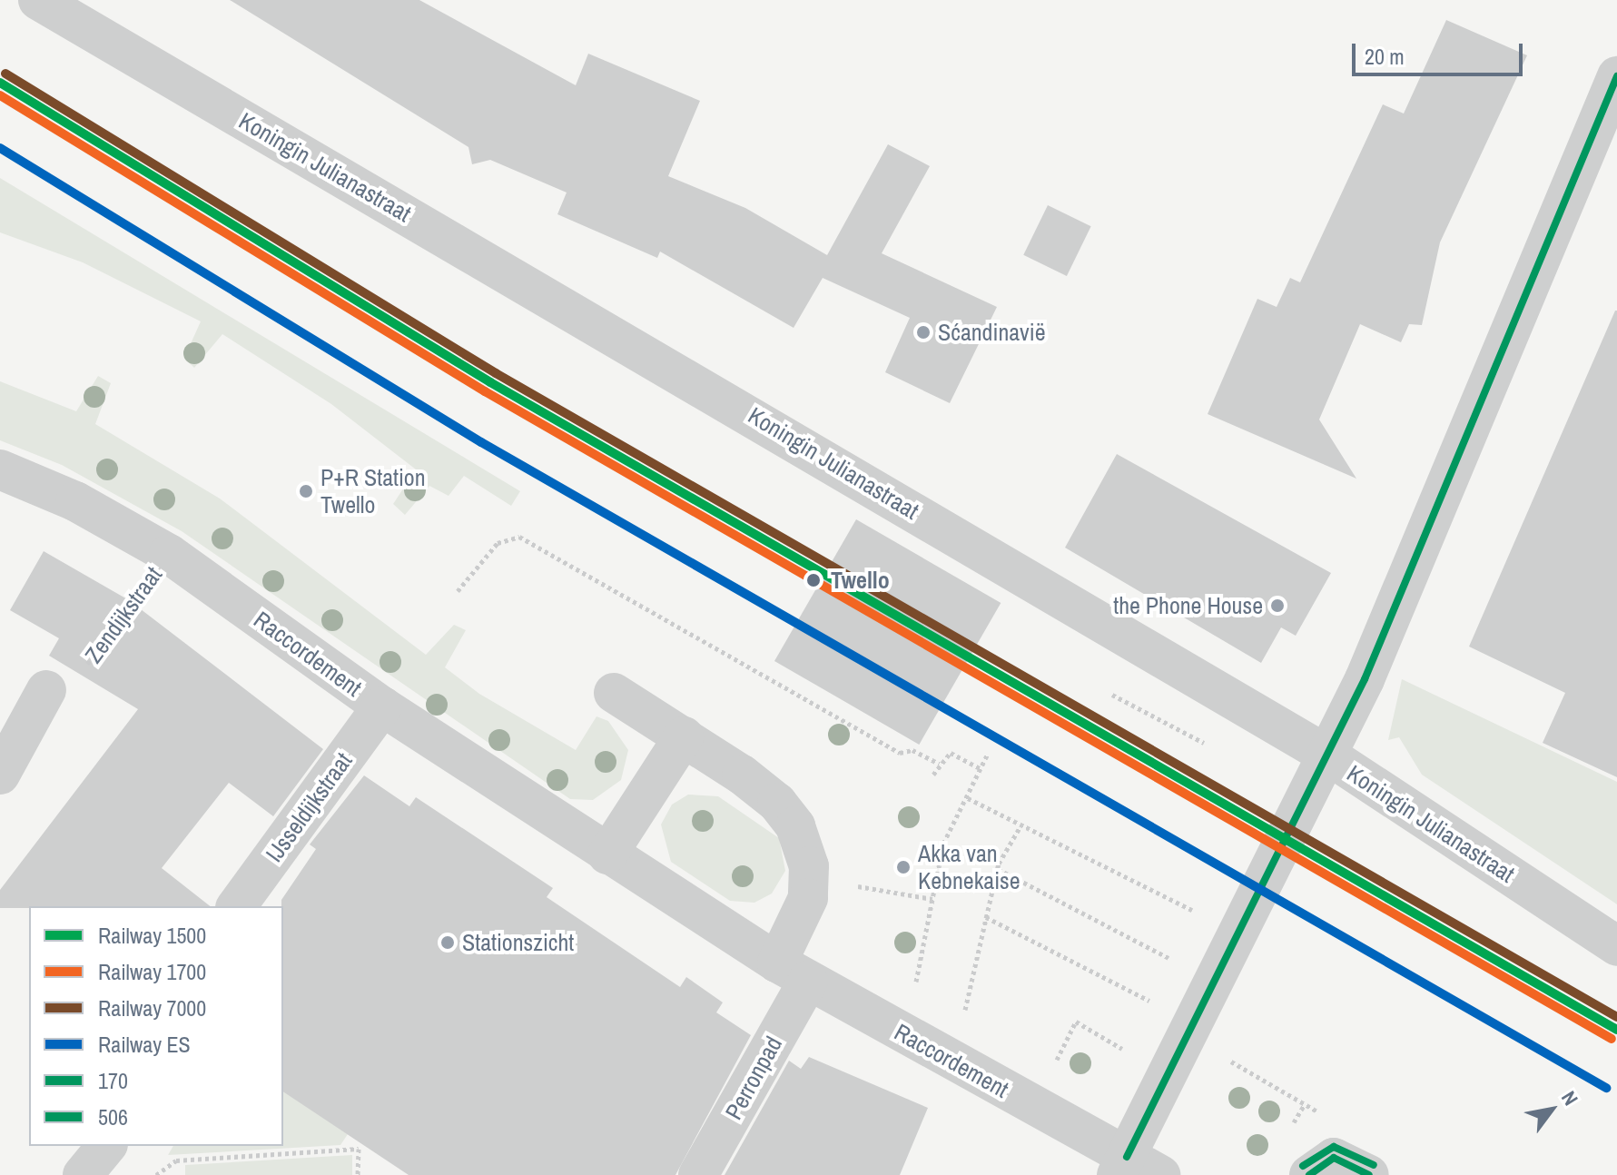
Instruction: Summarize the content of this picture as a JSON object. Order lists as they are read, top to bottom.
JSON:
{
  "streets": {
    "street": [
      "Koningin Julianastraat",
      "Raccordement",
      "IJsseldijkstraat",
      "Perronpad"
    ],
    "path": ["Zendijkstraat"]
  },
  "crossings": [
    ["Zendijkstraat", "Raccordement"],
    ["Raccordement", "IJsseldijkstraat"],
    ["Raccordement", "Perronpad"]
  ],
  "places": [
    "Sćandinavië",
    "P+R Station Twello",
    "Twello",
    "the Phone House",
    "Akka van Kebnekaise",
    "Stationszicht"
  ],
  "lines": [
    "rail line 7000",
    "transit line 170",
    "rail line 1500",
    "rail line 1700",
    "rail line ES",
    "transit line 506"
  ],
  "legend": [
    "Railway 1500",
    "Railway 1700",
    "Railway 7000",
    "Railway ES",
    "170",
    "506"
  ],
  "scale_bar": "20 m",
  "north": "top right"
}
